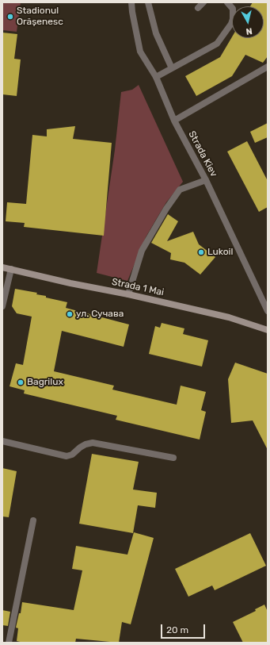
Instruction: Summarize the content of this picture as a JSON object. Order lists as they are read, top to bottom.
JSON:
{
  "streets": {
    "main road": ["Strada 1 Mai"],
    "street": ["Strada Kiev"]
  },
  "places": [
    "Stadionul Orășenesc",
    "Lukoil",
    "ул. Сучава",
    "Bagrilux"
  ],
  "scale_bar": "20 m",
  "north": "bottom"
}
